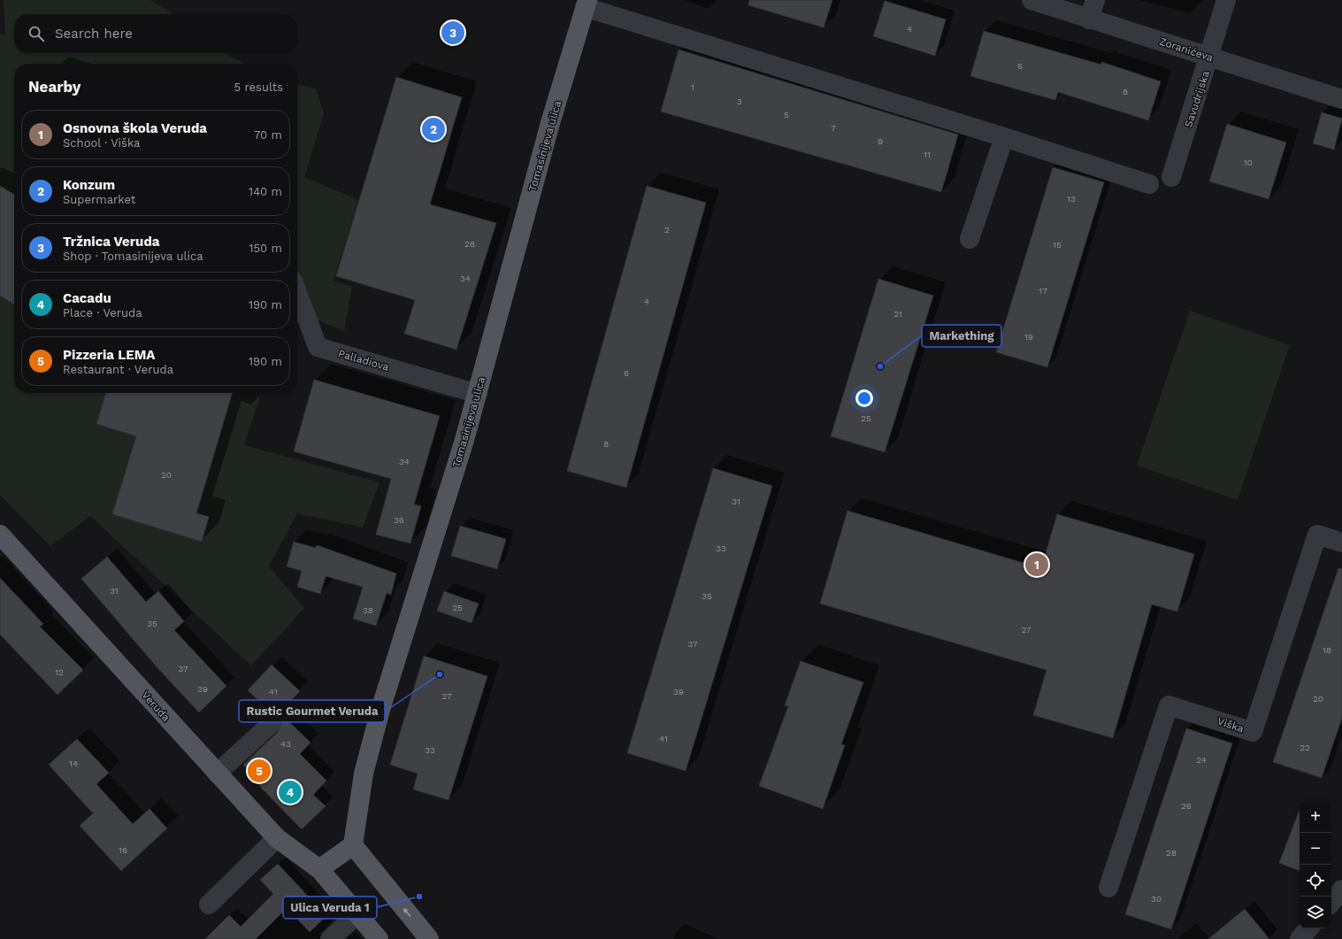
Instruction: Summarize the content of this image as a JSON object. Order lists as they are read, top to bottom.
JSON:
{
  "streets": {
    "main road": ["Tomasinijeva ulica", "Veruda"],
    "street": [
      "Zoranićeva",
      "Savudrijska",
      "Palladiova",
      "Viška"
    ]
  },
  "crossings": [
    ["Zoranićeva", "Savudrijska"],
    ["Tomasinijeva ulica", "Palladiova"]
  ],
  "places": ["Markething", "Rustic Gourmet Veruda", "Ulica Veruda 1"],
  "house_numbers": [
    "4",
    "6",
    "1",
    "8",
    "3",
    "5",
    "7",
    "9",
    "11",
    "10",
    "13",
    "2",
    "28",
    "15",
    "34",
    "17",
    "4",
    "21",
    "19",
    "6",
    "25",
    "8",
    "34",
    "20",
    "31",
    "36",
    "33",
    "31",
    "35",
    "25",
    "38",
    "35",
    "27",
    "37",
    "18",
    "37",
    "12",
    "39",
    "41",
    "39",
    "27",
    "20",
    "41",
    "43",
    "22",
    "33",
    "24",
    "14",
    "26",
    "16",
    "28",
    "30"
  ],
  "page": {
    "search": "Search here",
    "pins": [
      "3",
      "2",
      "1",
      "5",
      "4"
    ],
    "heading": ["Nearby", "5 results"],
    "list": [
      {
        "mark": "1",
        "name": "Osnovna škola Veruda",
        "note": "School · Viška",
        "value": "70 m"
      },
      {
        "mark": "2",
        "name": "Konzum",
        "note": "Supermarket",
        "value": "140 m"
      },
      {
        "mark": "3",
        "name": "Tržnica Veruda",
        "note": "Shop · Tomasinijeva ulica",
        "value": "150 m"
      },
      {
        "mark": "4",
        "name": "Cacadu",
        "note": "Place · Veruda",
        "value": "190 m"
      },
      {
        "mark": "5",
        "name": "Pizzeria LEMA",
        "note": "Restaurant · Veruda",
        "value": "190 m"
      }
    ],
    "map_buttons": ["+", "−"]
  }
}
